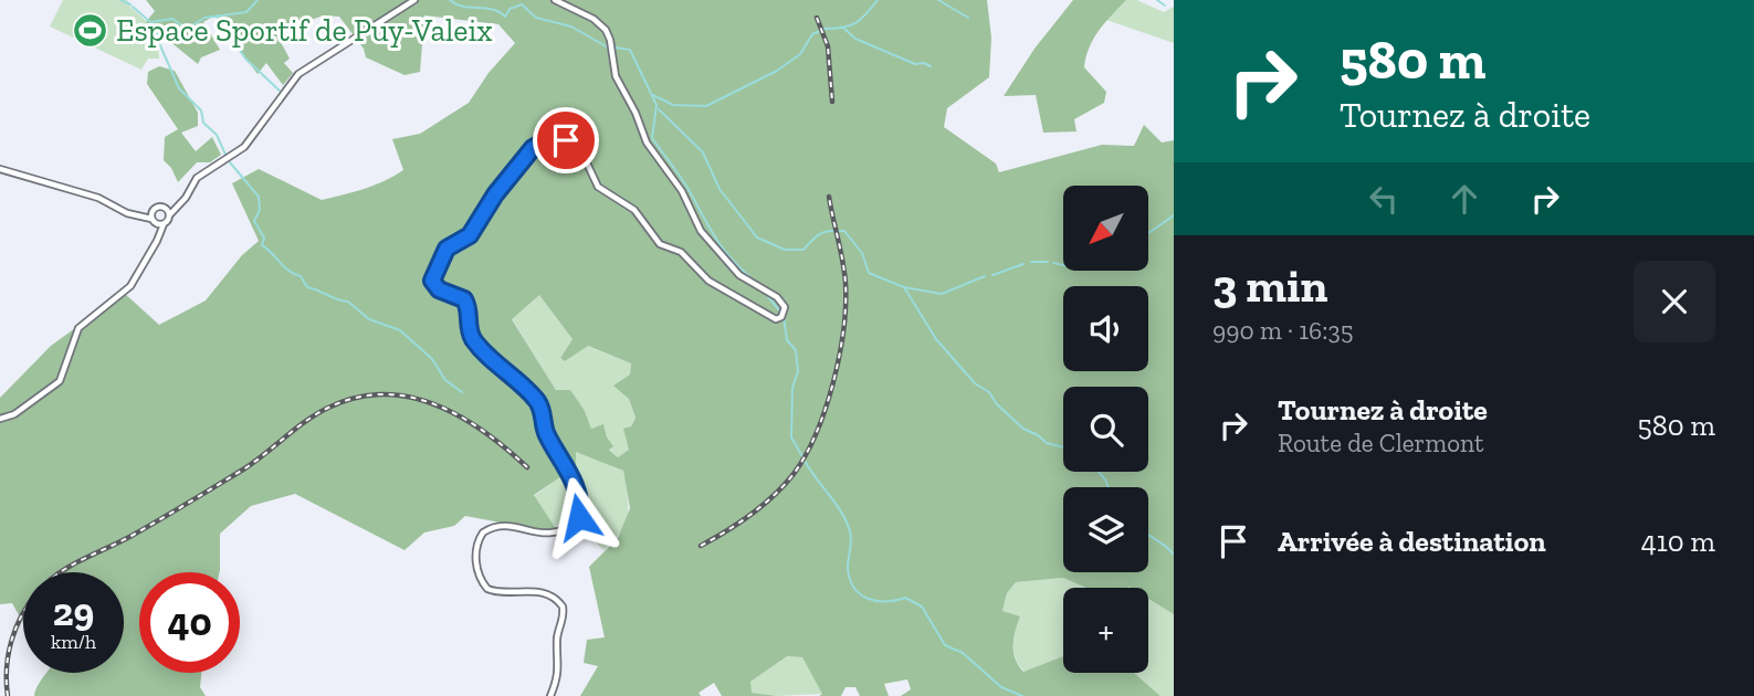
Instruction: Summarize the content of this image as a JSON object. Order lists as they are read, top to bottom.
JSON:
{
  "places": {
    "sports": ["Espace Sportif de Puy-Valeix"]
  },
  "north": "bottom left",
  "page": {
    "turn": ["580 m", "Tournez à droite"],
    "map_buttons": "+",
    "heading": ["3 min", "990 m · 16:35"],
    "list": [
      {
        "name": "Tournez à droite",
        "note": "Route de Clermont",
        "value": "580 m"
      },
      {
        "name": "Arrivée à destination",
        "value": "410 m"
      }
    ],
    "speed": "29 km/h",
    "limit": "40"
  }
}
